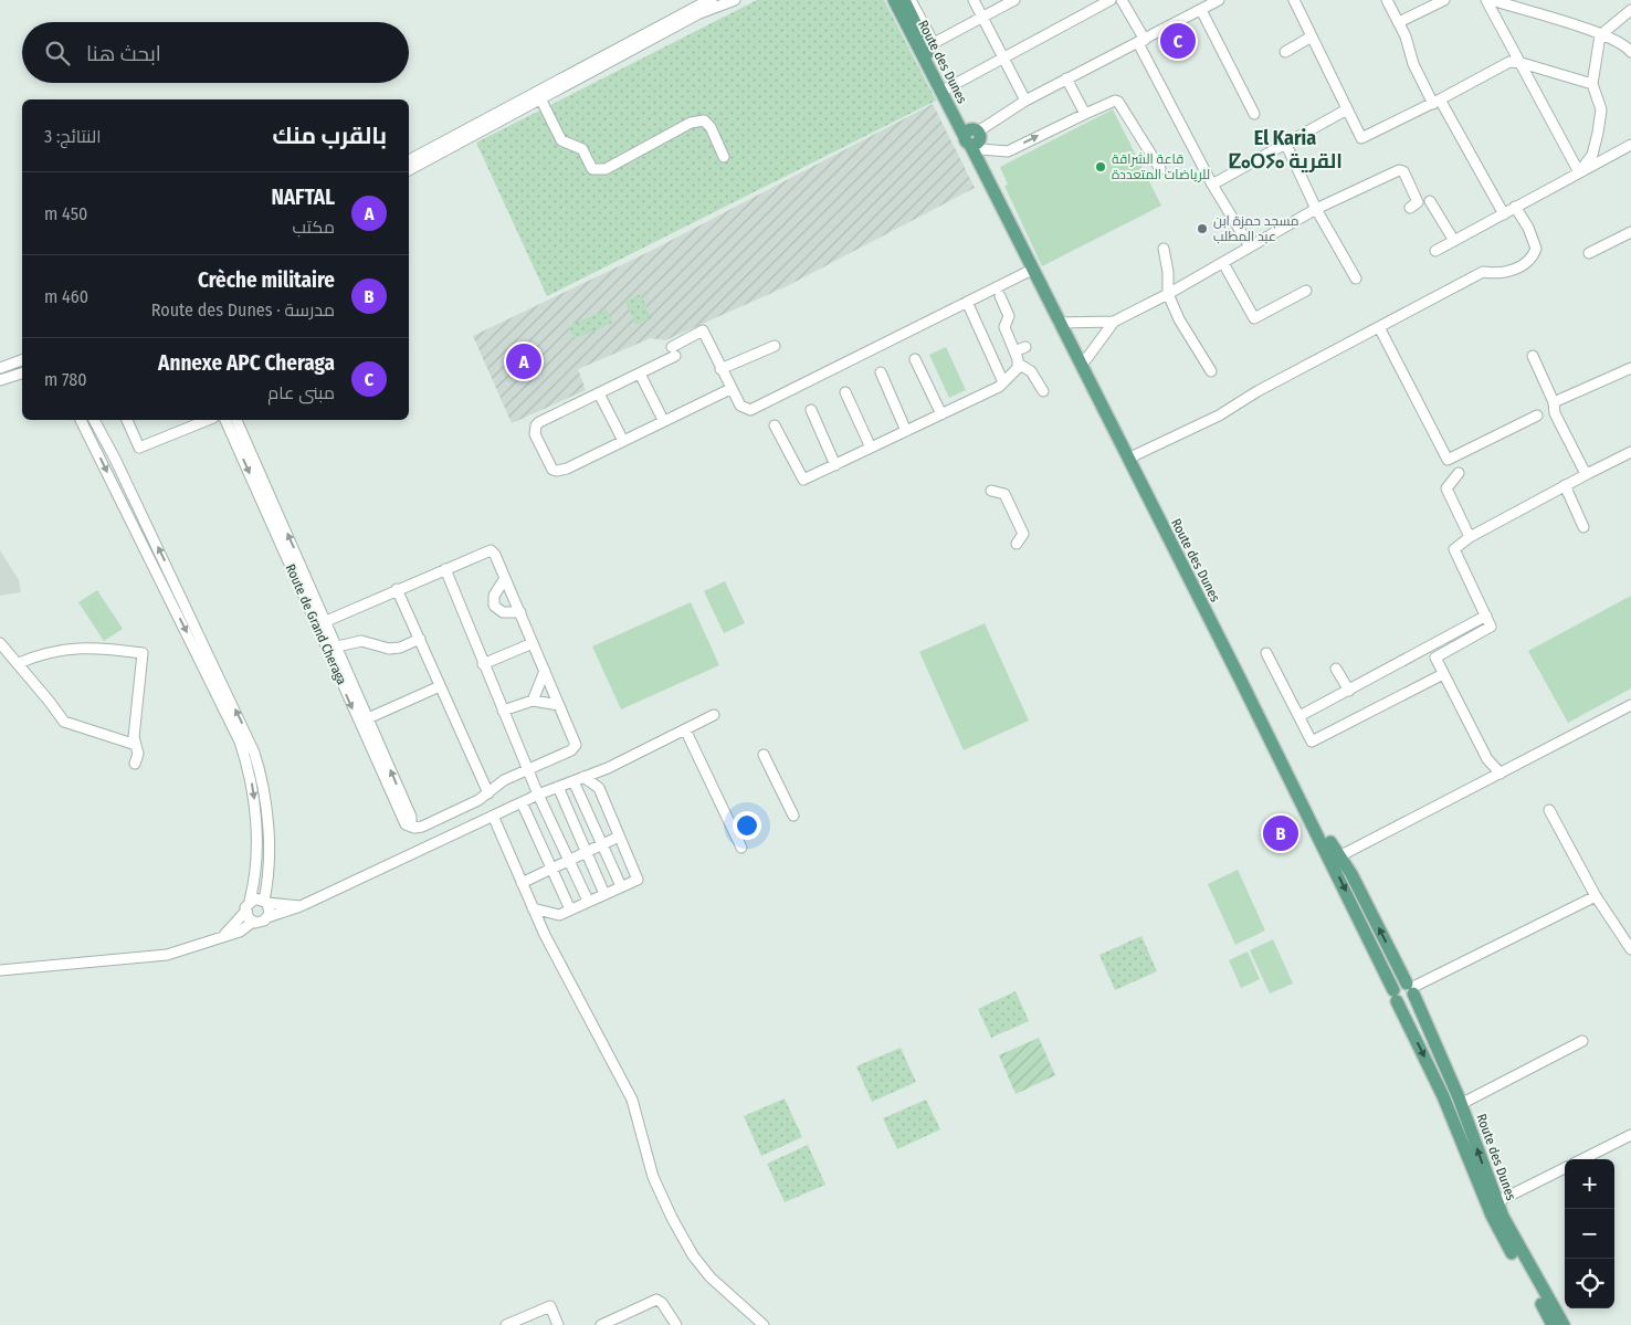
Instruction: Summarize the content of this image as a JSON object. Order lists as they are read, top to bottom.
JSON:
{
  "streets": {
    "main road": ["Route des Dunes"],
    "street": ["Route de Grand Cheraga"]
  },
  "districts": ["El Karia ⵇⴰⵔⵢⴰ القرية"],
  "places": ["قاعة الشراقة للرياضات المتعددة", "مسجد حمزة ابن عبد المطلب"],
  "page": {
    "pins": ["C", "A", "B"],
    "search": "ابحث هنا",
    "heading": ["بالقرب منك", "النتائج: 3"],
    "list": [
      {
        "mark": "A",
        "name": "NAFTAL",
        "note": "مكتب",
        "value": "450 m"
      },
      {
        "mark": "B",
        "name": "Crèche militaire",
        "note": "مدرسة · Route des Dunes",
        "value": "460 m"
      },
      {
        "mark": "C",
        "name": "Annexe APC Cheraga",
        "note": "مبنى عام",
        "value": "780 m"
      }
    ],
    "map_buttons": ["+", "−"]
  }
}
